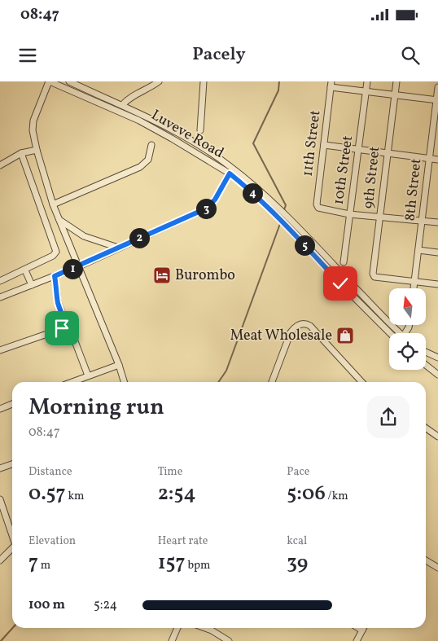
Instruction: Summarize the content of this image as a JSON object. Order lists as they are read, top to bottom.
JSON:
{
  "streets": {
    "street": [
      "Luveve Road",
      "11th Street",
      "10th Street",
      "9th Street",
      "8th Street"
    ]
  },
  "crossings": [
    ["11th Street", "10th Street"],
    ["9th Street", "8th Street"]
  ],
  "places": {
    "hotel": ["Burombo"],
    "shop": ["Meat Wholesale"]
  },
  "north": "top",
  "page": {
    "status": "08:47",
    "header": "Pacely",
    "pins": [
      "4",
      "3",
      "2",
      "5",
      "1"
    ],
    "heading": ["Morning run", "08:47"],
    "stats": [
      ["Distance", "0.57 km"],
      ["Time", "2:54"],
      ["Pace", "5:06 /km"],
      ["Elevation", "7 m"],
      ["Heart rate", "157 bpm"],
      ["kcal", "39"]
    ],
    "list": [
      {
        "name": "100 m",
        "note": "5:24"
      }
    ]
  }
}
